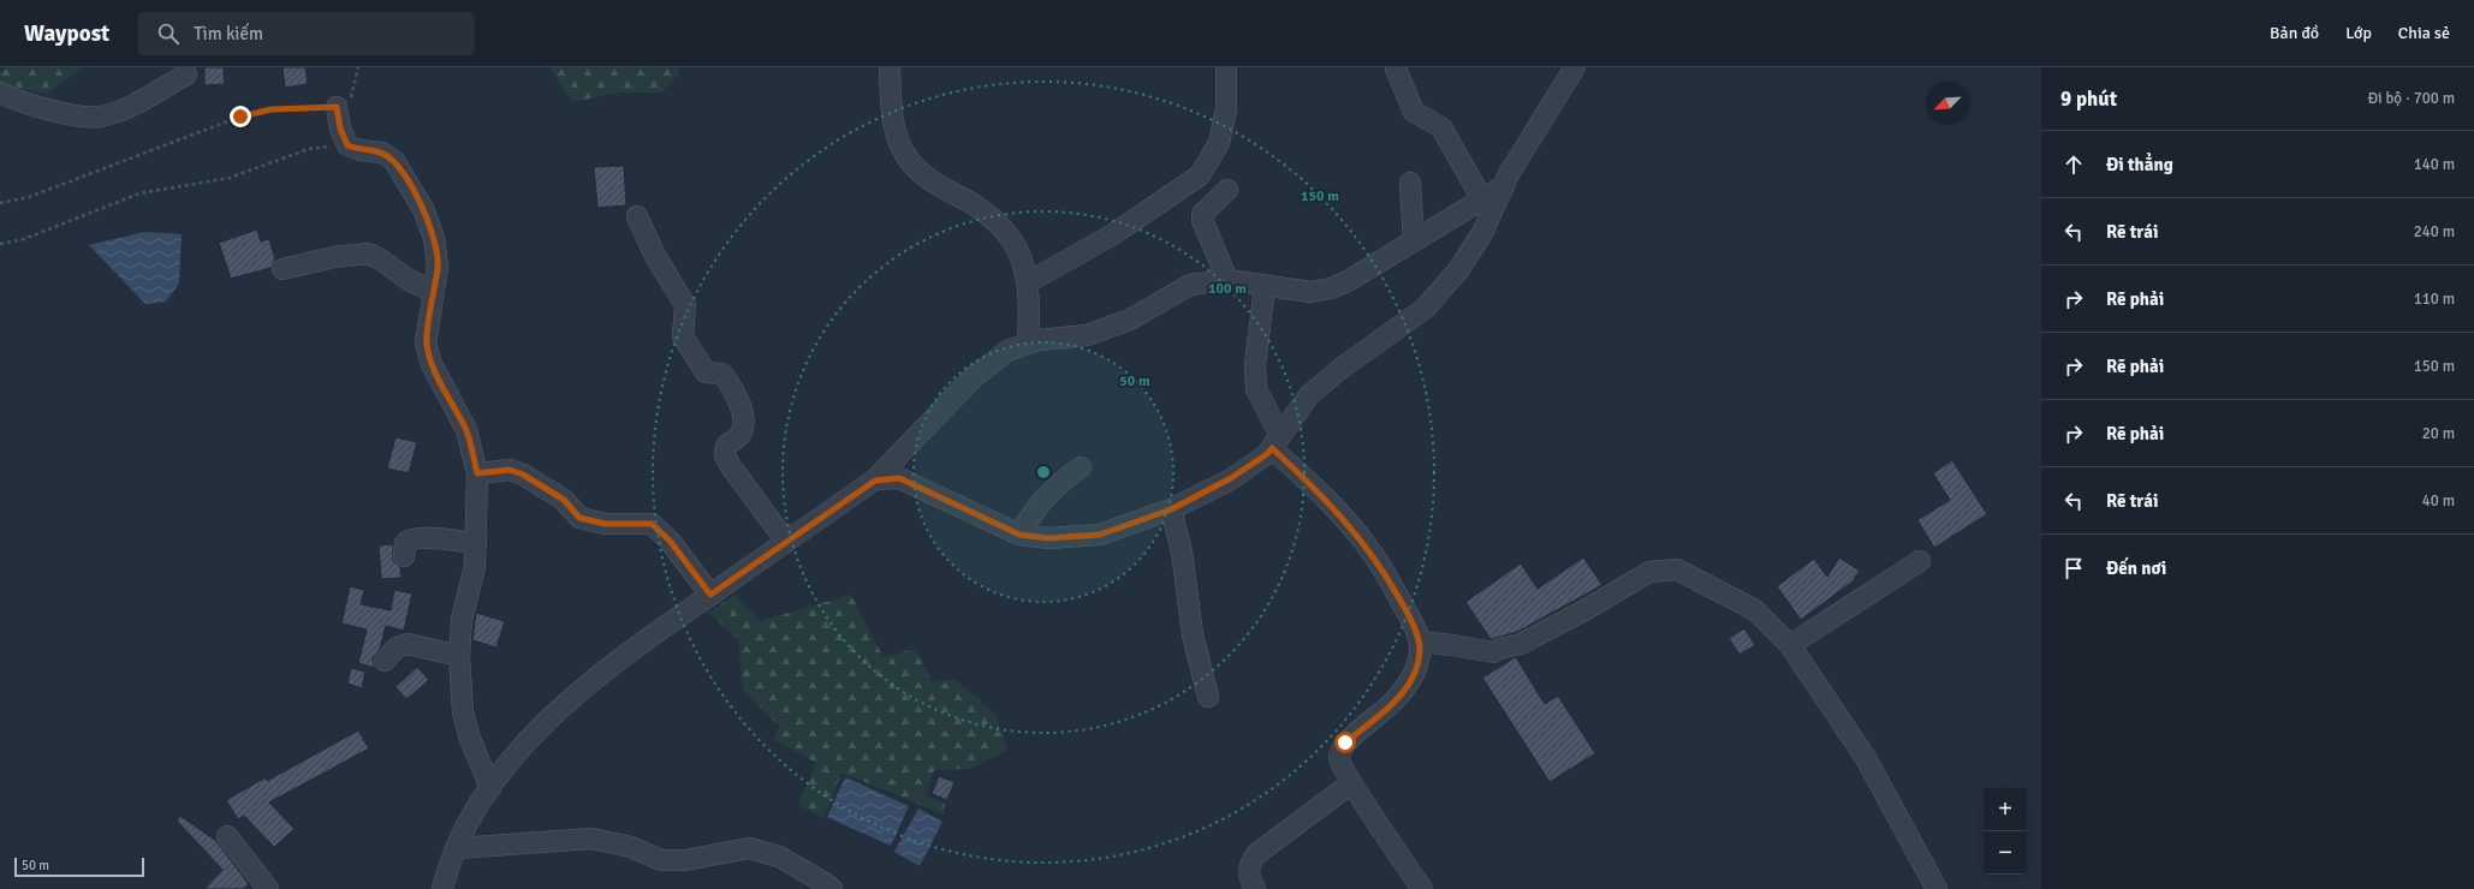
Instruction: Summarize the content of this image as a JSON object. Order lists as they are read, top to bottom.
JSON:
{
  "scale_bar": "50 m",
  "north": "bottom left",
  "page": {
    "header": "Waypost",
    "search": "Tìm kiếm",
    "nav": ["Bản đồ", "Lớp", "Chia sẻ"],
    "heading": ["9 phút", "Đi bộ · 700 m"],
    "list": [
      ["Đi thẳng", "140 m"],
      ["Rẽ trái", "240 m"],
      ["Rẽ phải", "110 m"],
      ["Rẽ phải", "150 m"],
      ["Rẽ phải", "20 m"],
      ["Rẽ trái", "40 m"],
      "Đến nơi"
    ],
    "map_buttons": ["+", "−"],
    "scale": "50 m"
  },
  "rings": ["150 m", "100 m", "50 m"]
}
